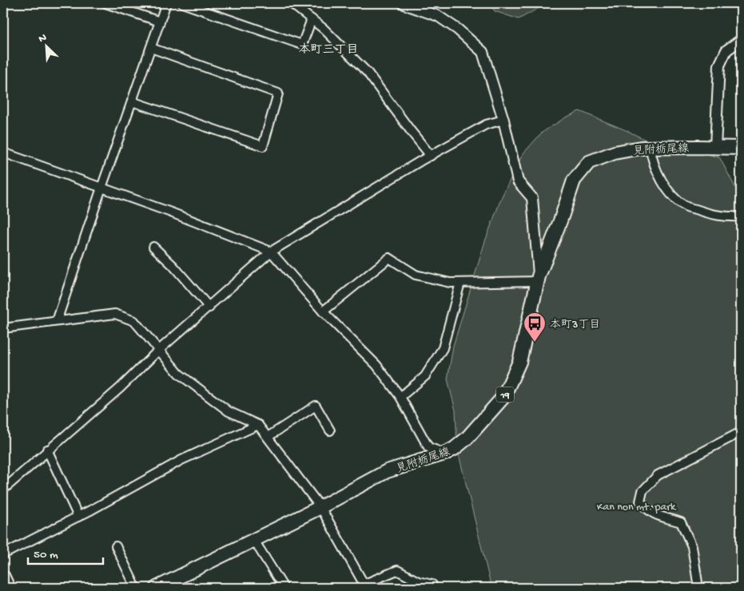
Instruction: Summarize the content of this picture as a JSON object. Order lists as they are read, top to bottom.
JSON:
{
  "streets": {
    "main road": ["見附栃尾線", "19"]
  },
  "districts": ["本町三丁目"],
  "parks": ["Kan non mt. park"],
  "places": {
    "bus stop": ["本町3丁目"]
  },
  "scale_bar": "50 m",
  "north": "top left"
}
